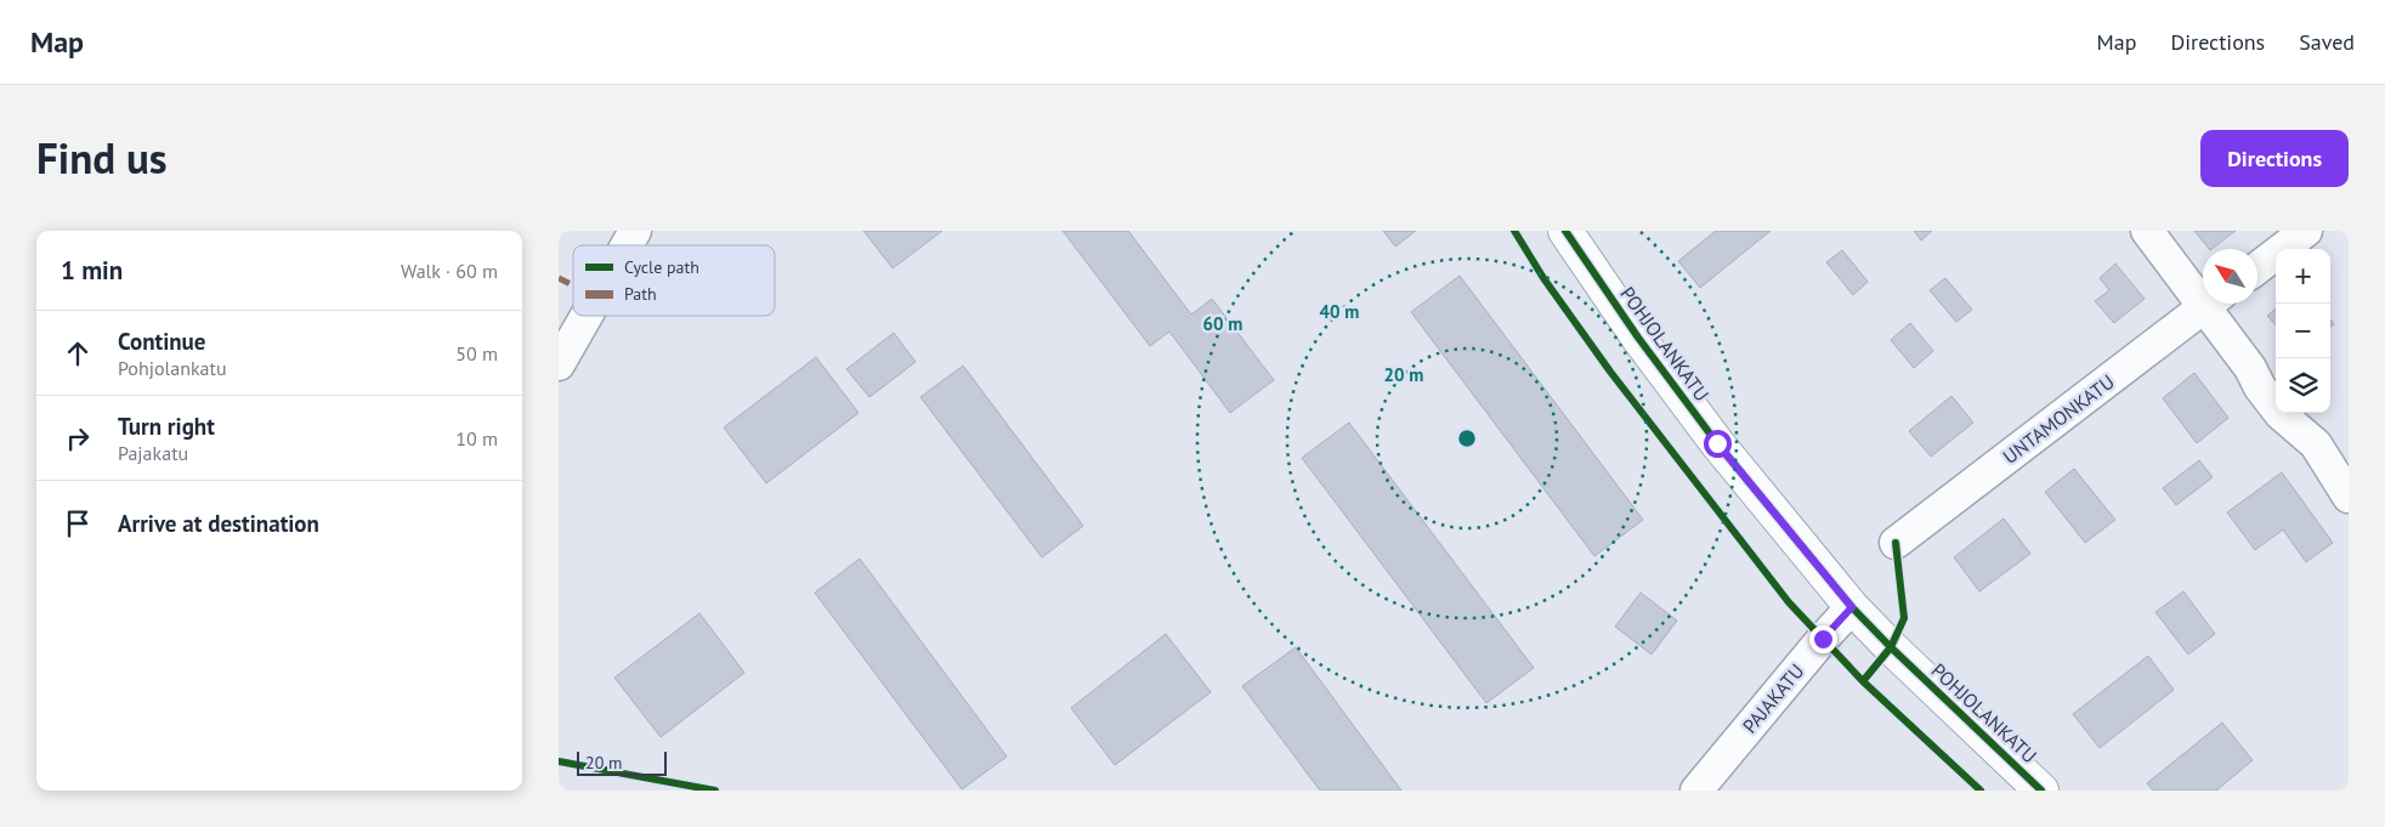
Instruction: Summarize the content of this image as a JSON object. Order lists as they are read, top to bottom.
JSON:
{
  "streets": {
    "street": ["POHJOLANKATU", "UNTAMONKATU", "PAJAKATU"]
  },
  "crossings": [
    ["POHJOLANKATU", "PAJAKATU"]
  ],
  "legend": ["Cycle path", "Path"],
  "scale_bar": "20 m",
  "north": "top left",
  "page": {
    "header": "Map",
    "nav": ["Map", "Directions", "Saved"],
    "title": "Find us",
    "buttons": "Directions",
    "heading": ["1 min", "Walk · 60 m"],
    "map_buttons": ["+", "−"],
    "list": [
      ["Continue", "Pohjolankatu", "50 m"],
      ["Turn right", "Pajakatu", "10 m"],
      "Arrive at destination"
    ],
    "scale": "20 m"
  },
  "rings": ["40 m", "60 m", "20 m"]
}
